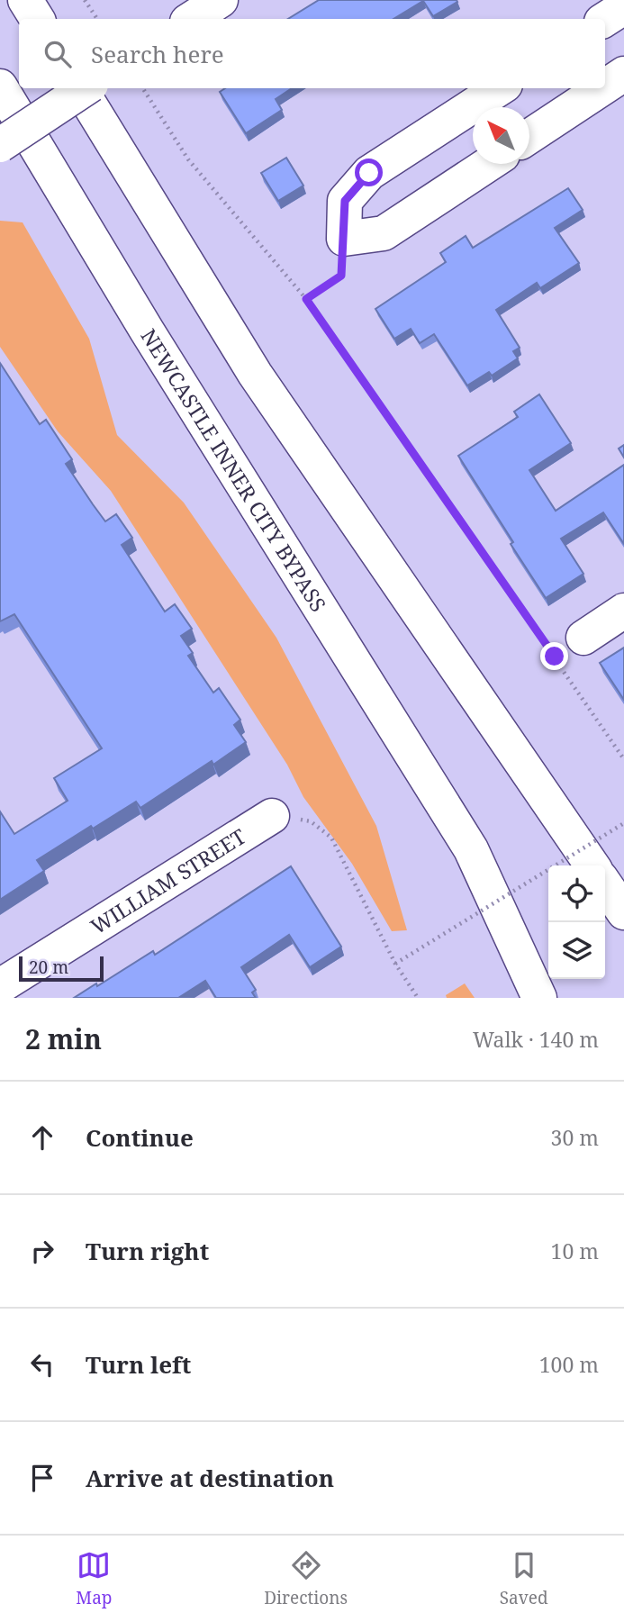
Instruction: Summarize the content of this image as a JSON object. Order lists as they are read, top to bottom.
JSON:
{
  "streets": {
    "main road": ["NEWCASTLE INNER CITY BYPASS", "WILLIAM STREET"]
  },
  "scale_bar": "20 m",
  "north": "top left",
  "page": {
    "search": "Search here",
    "scale": "20 m",
    "heading": ["2 min", "Walk · 140 m"],
    "list": [
      ["Continue", "30 m"],
      ["Turn right", "10 m"],
      ["Turn left", "100 m"],
      "Arrive at destination"
    ],
    "nav": ["Map", "Directions", "Saved"]
  }
}
